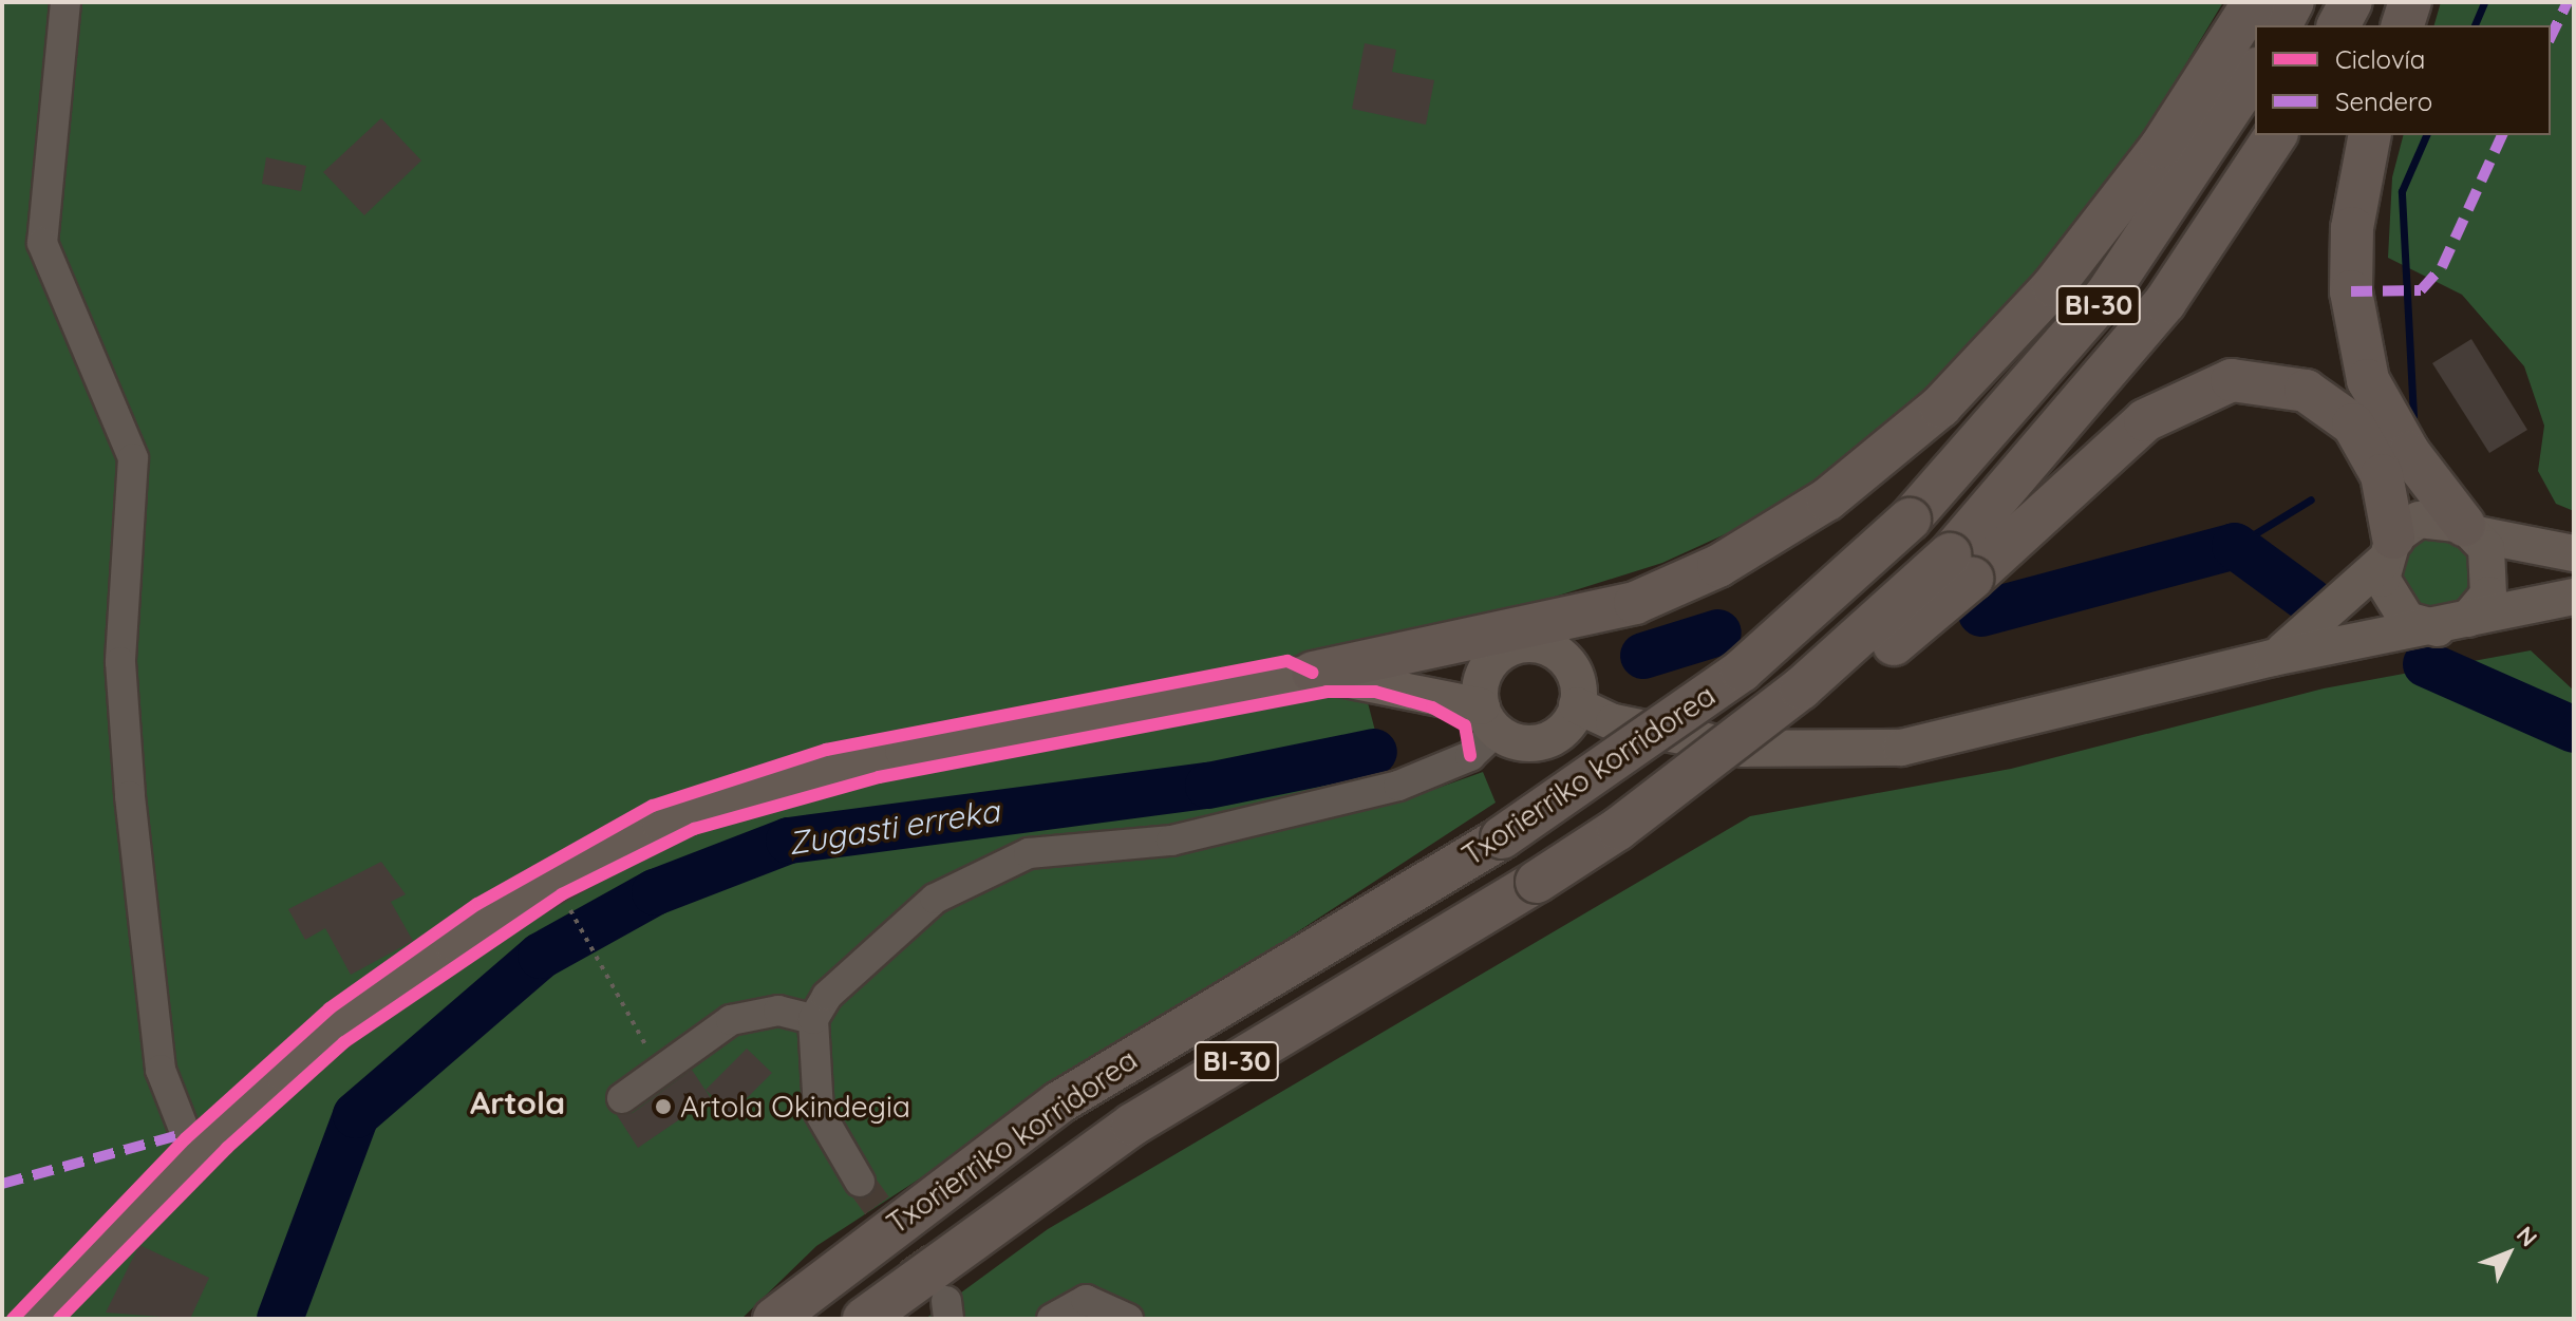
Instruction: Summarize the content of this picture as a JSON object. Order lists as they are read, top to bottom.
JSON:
{
  "streets": {
    "highway": ["BI-30", "Txorierriko korridorea"]
  },
  "crossings": [
    ["BI-30", "Txorierriko korridorea"]
  ],
  "districts": ["Artola"],
  "water": ["Zugasti erreka"],
  "places": ["Artola Okindegia"],
  "legend": ["Ciclovía", "Sendero"],
  "north": "top right"
}
